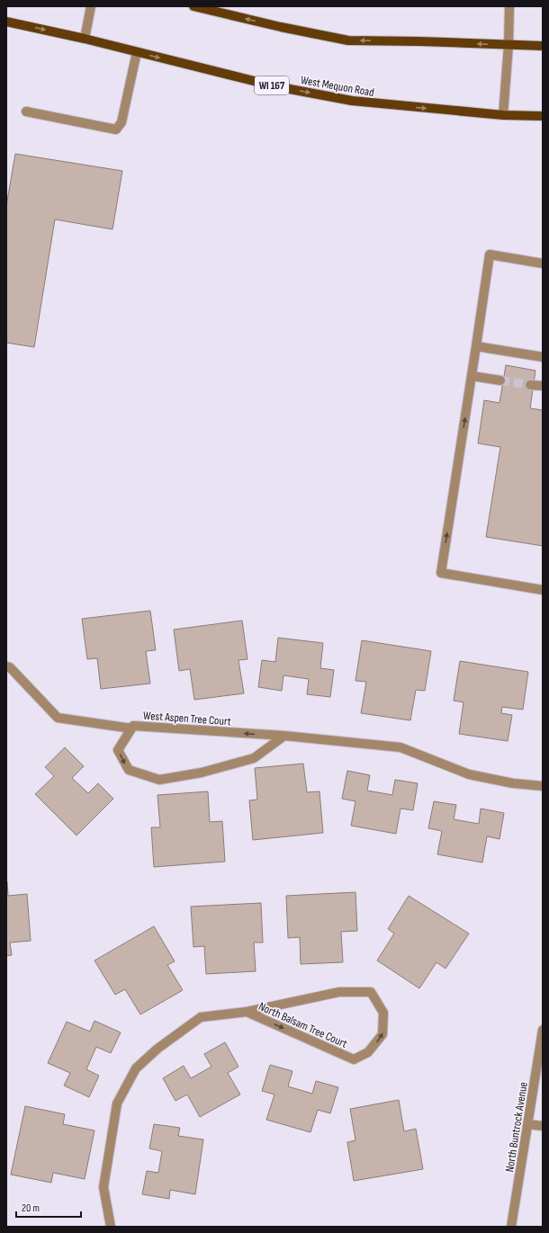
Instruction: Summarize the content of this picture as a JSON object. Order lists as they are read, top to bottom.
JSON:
{
  "streets": {
    "main road": ["WI 167", "West Mequon Road"],
    "street": ["West Aspen Tree Court", "North Balsam Tree Court", "North Buntrock Avenue"]
  },
  "scale_bar": "20 m"
}
